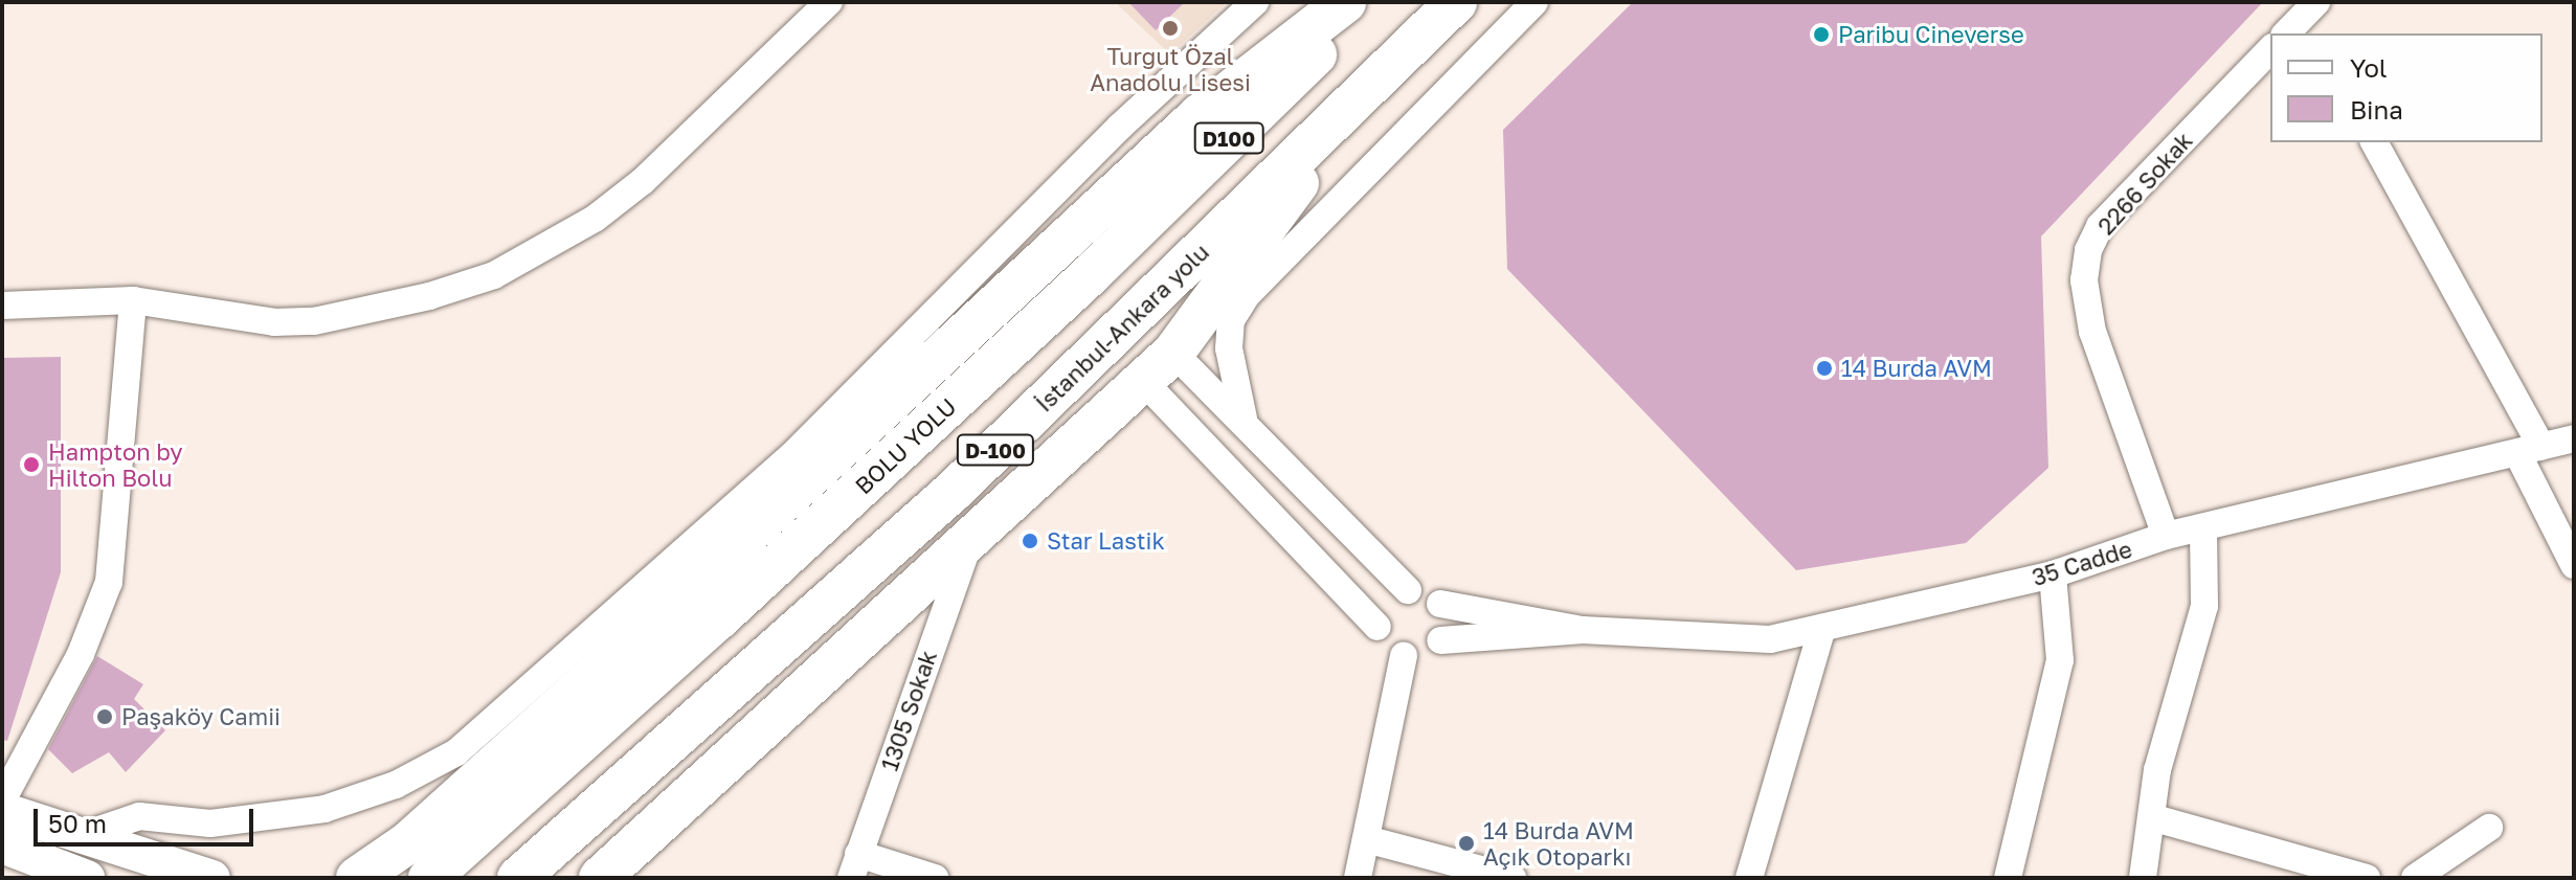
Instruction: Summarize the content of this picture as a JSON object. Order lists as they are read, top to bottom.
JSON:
{
  "streets": {
    "highway": [
      "D100",
      "İstanbul-Ankara yolu",
      "BOLU YOLU",
      "D-100"
    ],
    "street": ["2266 Sokak", "35 Cadde", "1305 Sokak"]
  },
  "crossings": [
    ["2266 Sokak", "35 Cadde"]
  ],
  "places": [
    "Turgut Özal Anadolu Lisesi",
    "Paribu Cineverse",
    "14 Burda AVM",
    "Hampton by Hilton Bolu",
    "Star Lastik",
    "Paşaköy Camii",
    "14 Burda AVM Açık Otoparkı"
  ],
  "legend": ["Yol", "Bina"],
  "scale_bar": "50 m"
}
